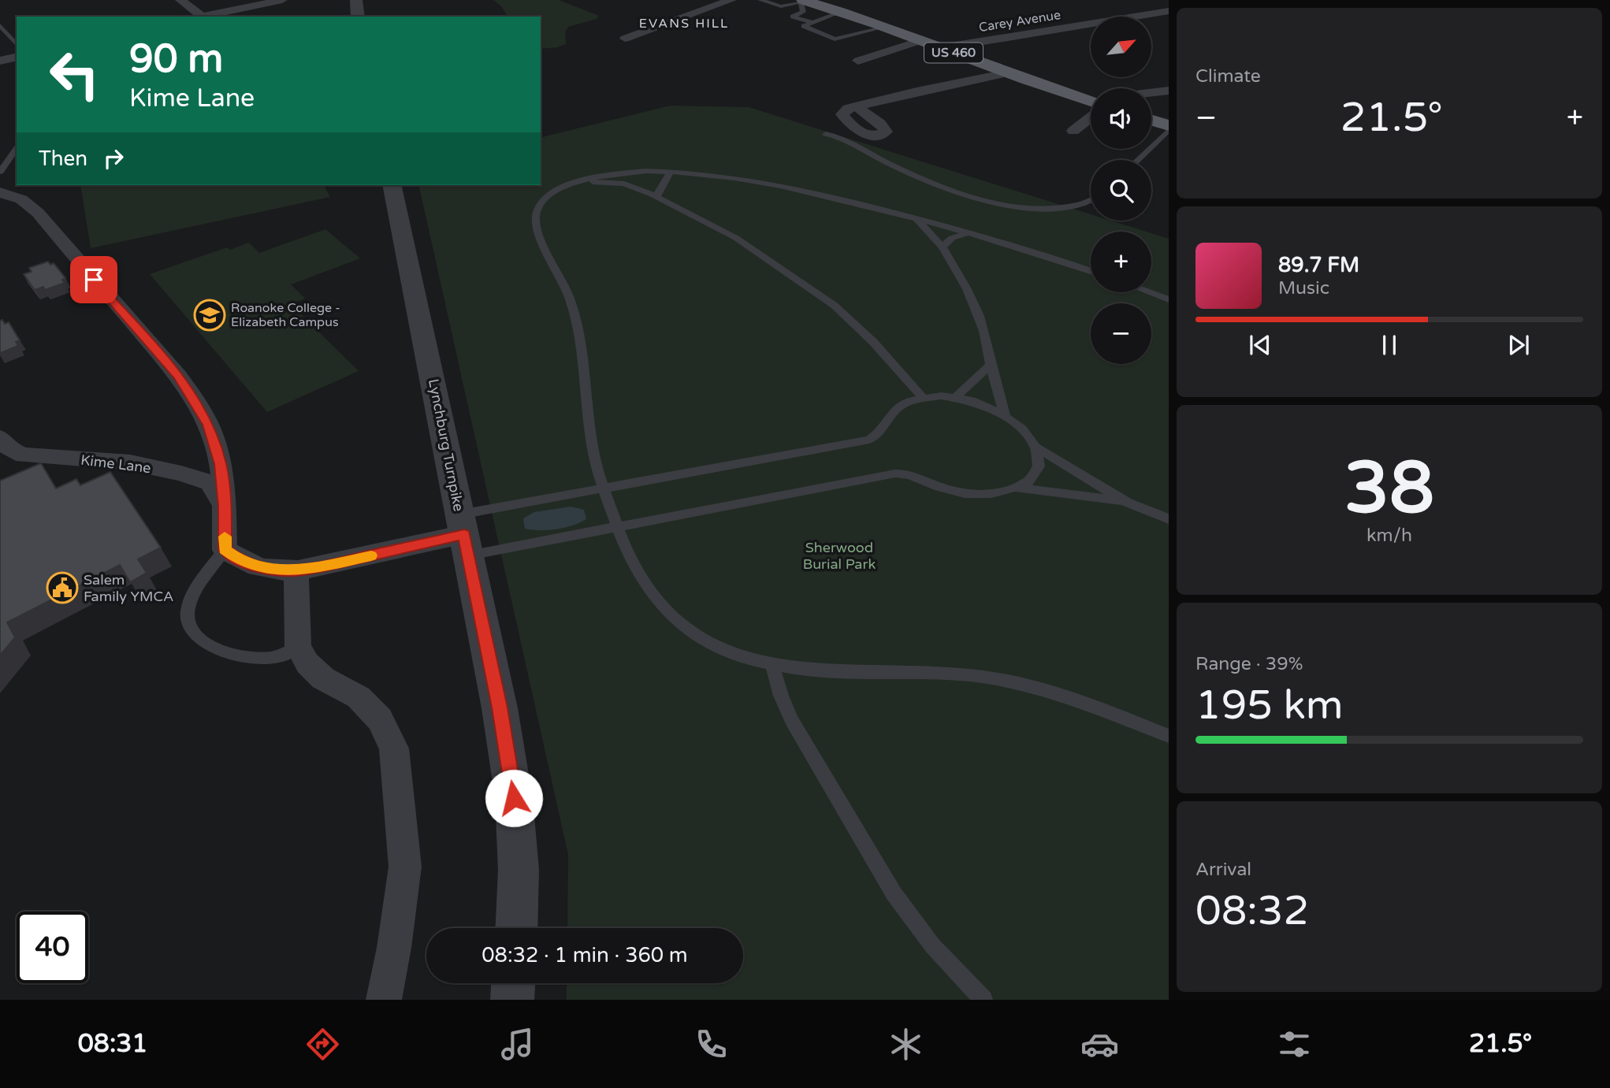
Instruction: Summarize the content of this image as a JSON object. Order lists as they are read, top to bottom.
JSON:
{
  "streets": {
    "main road": ["US 460"],
    "street": ["Carey Avenue", "Lynchburg Turnpike", "Kime Lane"]
  },
  "crossings": [
    ["Carey Avenue", "US 460"]
  ],
  "districts": ["EVANS HILL"],
  "parks": ["Sherwood Burial Park"],
  "places": {
    "school or university": ["Roanoke College - Elizabeth Campus"],
    "public building": ["Salem Family YMCA"]
  },
  "north": "top right",
  "page": {
    "tile": [
      "Climate",
      ["38", "km/h"],
      ["Range · 39%", "195 km"],
      ["Arrival", "08:32"]
    ],
    "map_buttons": ["+", "−"],
    "turn": ["90 m", "Kime Lane"],
    "heat": ["−", "21.5°", "+"],
    "then": "Then",
    "song": ["89.7 FM", "Music"],
    "limit": "40",
    "trip": "08:32 · 1 min · 360 m",
    "tabs": ["08:31", "21.5°"]
  }
}
